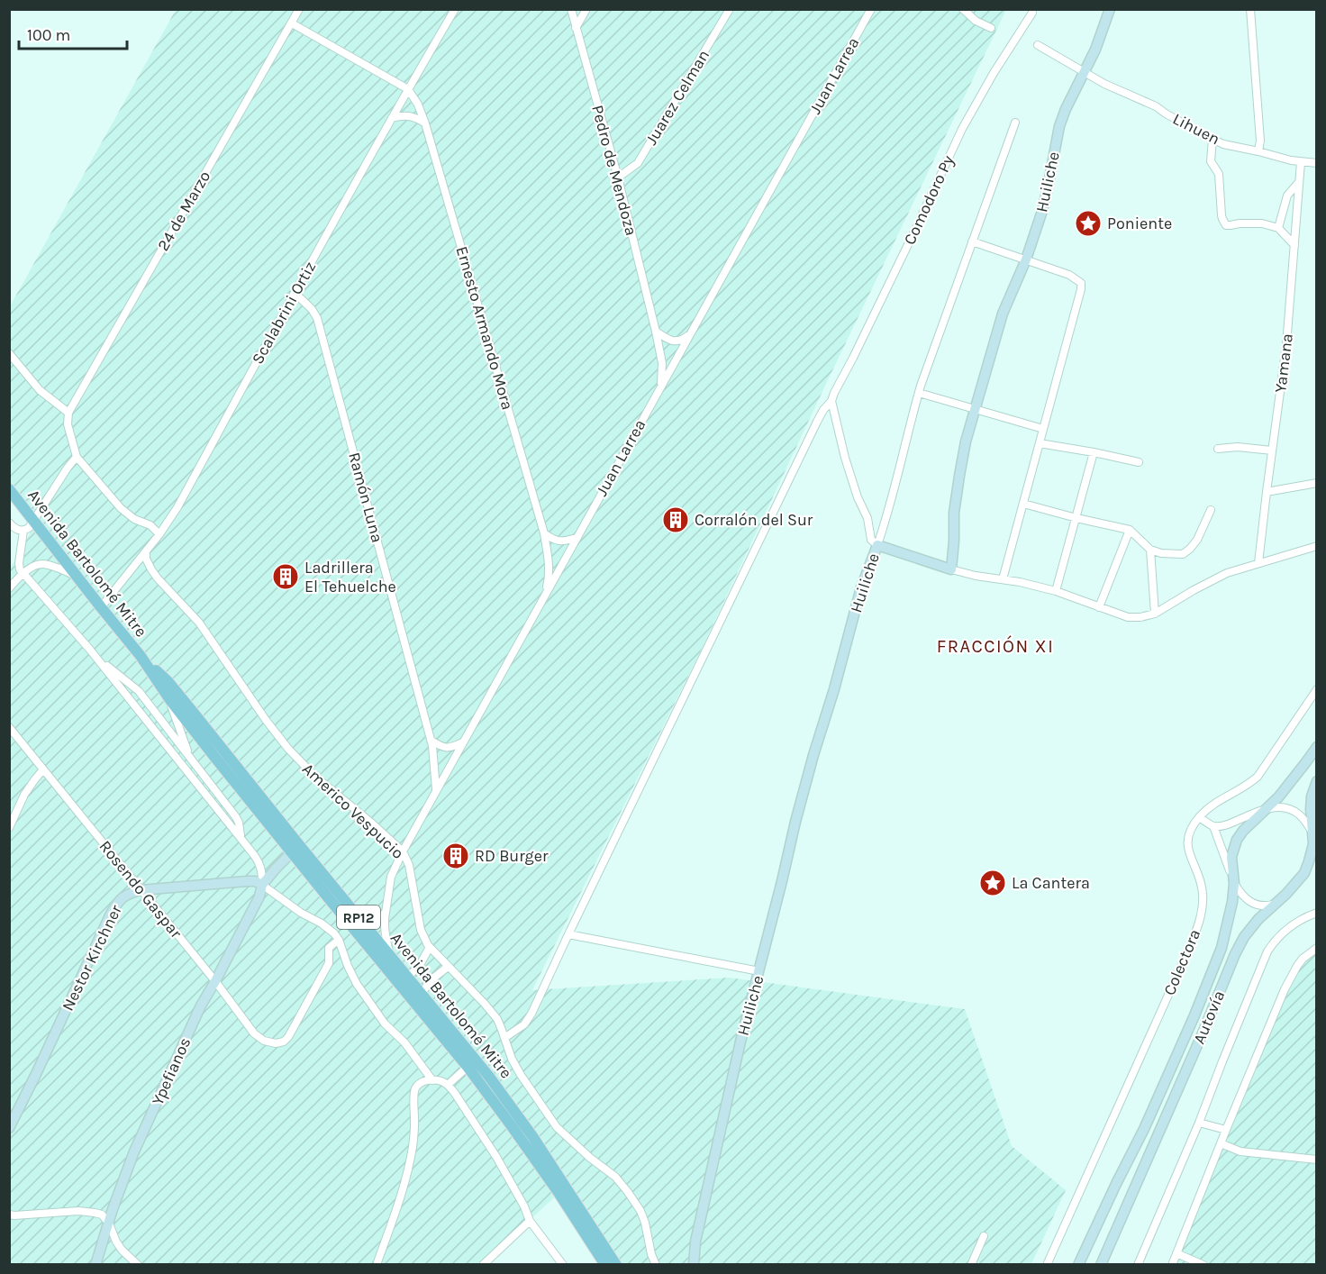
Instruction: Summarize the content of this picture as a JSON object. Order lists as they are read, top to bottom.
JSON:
{
  "streets": {
    "main road": ["Avenida Bartolomé Mitre", "RP12"],
    "street": [
      "Juan Larrea",
      "Juarez Celman",
      "Lihuen",
      "Pedro de Mendoza",
      "Huiliche",
      "Comodoro Py",
      "24 de Marzo",
      "Scalabrini Ortiz",
      "Ernesto Armando Mora",
      "Yamana",
      "Ramón Luna",
      "Americo Vespucio",
      "Rosendo Gaspar",
      "Nestor Kirchner",
      "Colectora",
      "Autovía",
      "Ypefianos"
    ]
  },
  "crossings": [
    ["Juan Larrea", "Pedro de Mendoza"],
    ["Juan Larrea", "Ernesto Armando Mora"],
    ["Juan Larrea", "Ramón Luna"],
    ["Juan Larrea", "Avenida Bartolomé Mitre"],
    ["Juan Larrea", "Americo Vespucio"],
    ["Juarez Celman", "Pedro de Mendoza"],
    ["Lihuen", "Huiliche"],
    ["Lihuen", "Yamana"],
    ["Comodoro Py", "Americo Vespucio"],
    ["Scalabrini Ortiz", "Ernesto Armando Mora"],
    ["Scalabrini Ortiz", "Ramón Luna"],
    ["Scalabrini Ortiz", "Avenida Bartolomé Mitre"],
    ["Scalabrini Ortiz", "Americo Vespucio"],
    ["Rosendo Gaspar", "Nestor Kirchner"],
    ["Rosendo Gaspar", "Ypefianos"],
    ["Nestor Kirchner", "Ypefianos"]
  ],
  "districts": ["FRACCIÓN XI"],
  "places": {
    "place": ["Poniente", "La Cantera"],
    "building": ["Corralón del Sur", "Ladrillera El Tehuelche", "RD Burger"]
  },
  "scale_bar": "100 m"
}
